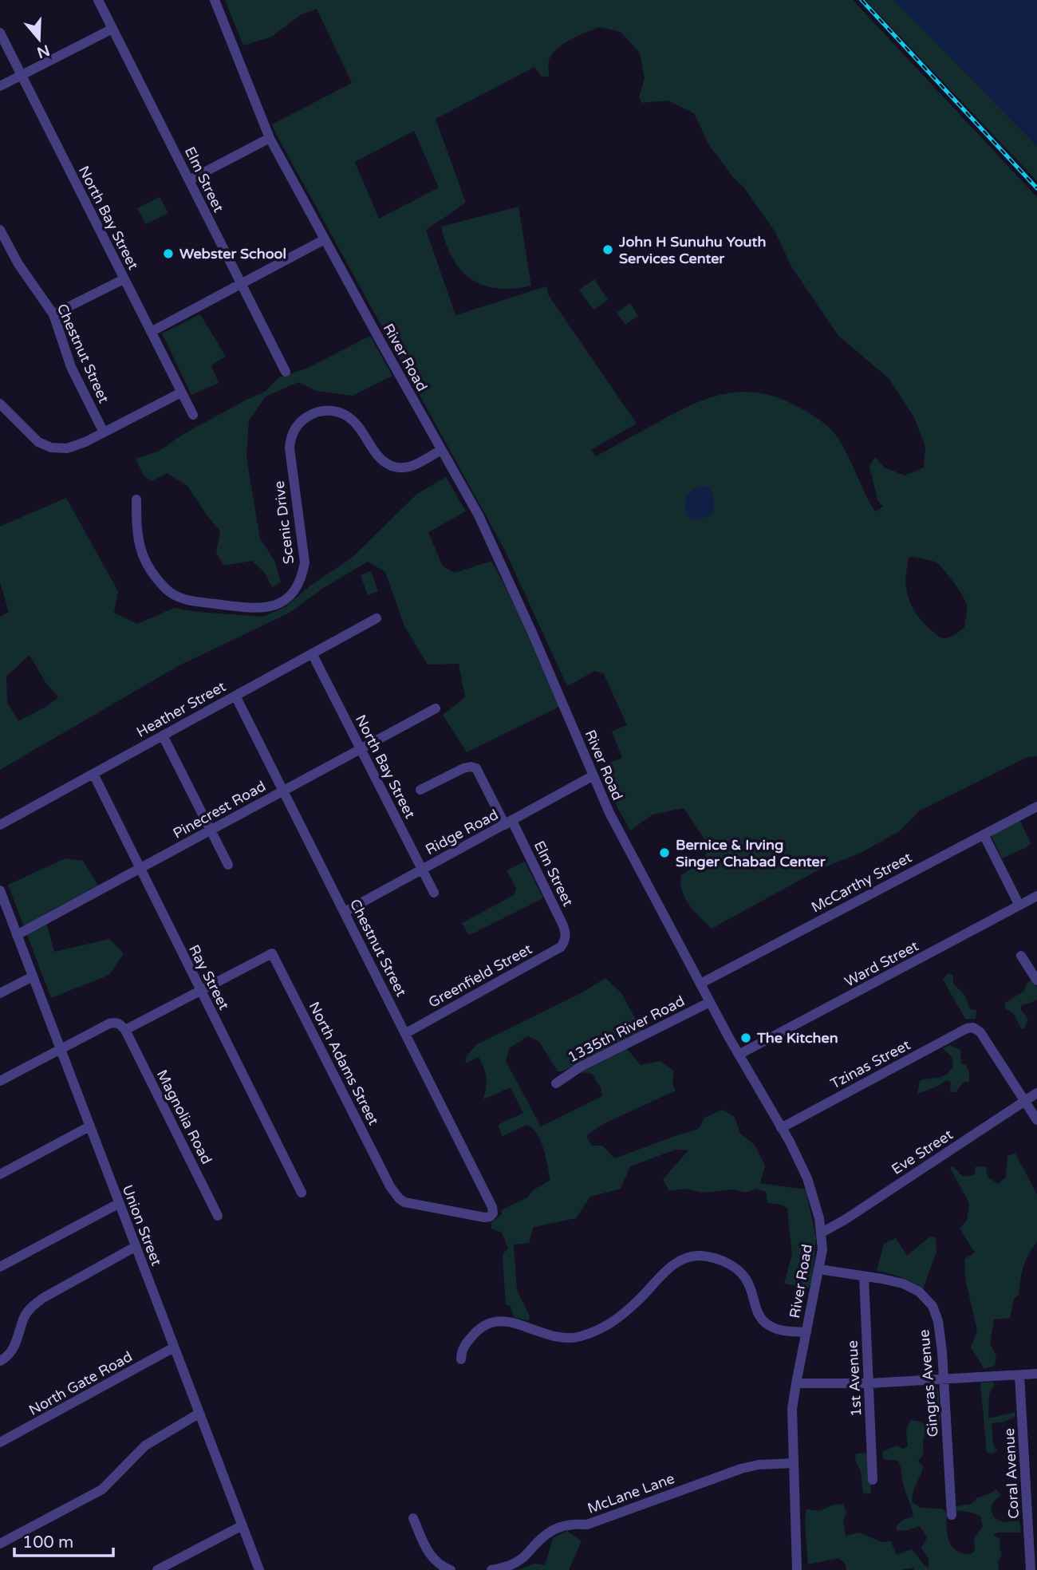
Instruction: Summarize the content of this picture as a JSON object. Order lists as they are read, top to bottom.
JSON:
{
  "streets": {
    "street": [
      "Elm Street",
      "North Bay Street",
      "Chestnut Street",
      "River Road",
      "Scenic Drive",
      "Heather Street",
      "Pinecrest Road",
      "Ridge Road",
      "McCarthy Street",
      "Ward Street",
      "Greenfield Street",
      "Ray Street",
      "1335th River Road",
      "North Adams Street",
      "Tzinas Street",
      "Magnolia Road",
      "Eve Street",
      "Union Street",
      "1st Avenue",
      "North Gate Road",
      "Gingras Avenue",
      "Coral Avenue",
      "McLane Lane"
    ]
  },
  "crossings": [
    ["Elm Street", "Ridge Road"],
    ["Elm Street", "Greenfield Street"],
    ["North Bay Street", "Heather Street"],
    ["North Bay Street", "Pinecrest Road"],
    ["North Bay Street", "Ridge Road"],
    ["Chestnut Street", "Heather Street"],
    ["Chestnut Street", "Pinecrest Road"],
    ["Chestnut Street", "Ridge Road"],
    ["Chestnut Street", "Greenfield Street"],
    ["Chestnut Street", "North Adams Street"],
    ["River Road", "Scenic Drive"],
    ["River Road", "Ridge Road"],
    ["River Road", "McCarthy Street"],
    ["River Road", "Ward Street"],
    ["River Road", "1335th River Road"],
    ["River Road", "Tzinas Street"],
    ["River Road", "Eve Street"],
    ["River Road", "Gingras Avenue"],
    ["River Road", "McLane Lane"],
    ["Heather Street", "Ray Street"],
    ["Pinecrest Road", "Ray Street"],
    ["Pinecrest Road", "Union Street"],
    ["Ray Street", "North Adams Street"],
    ["Tzinas Street", "Eve Street"],
    ["Union Street", "North Gate Road"],
    ["1st Avenue", "Gingras Avenue"]
  ],
  "places": [
    "John H Sunuhu Youth Services Center",
    "Webster School",
    "Bernice & Irving Singer Chabad Center",
    "The Kitchen"
  ],
  "scale_bar": "100 m",
  "north": "bottom"
}
